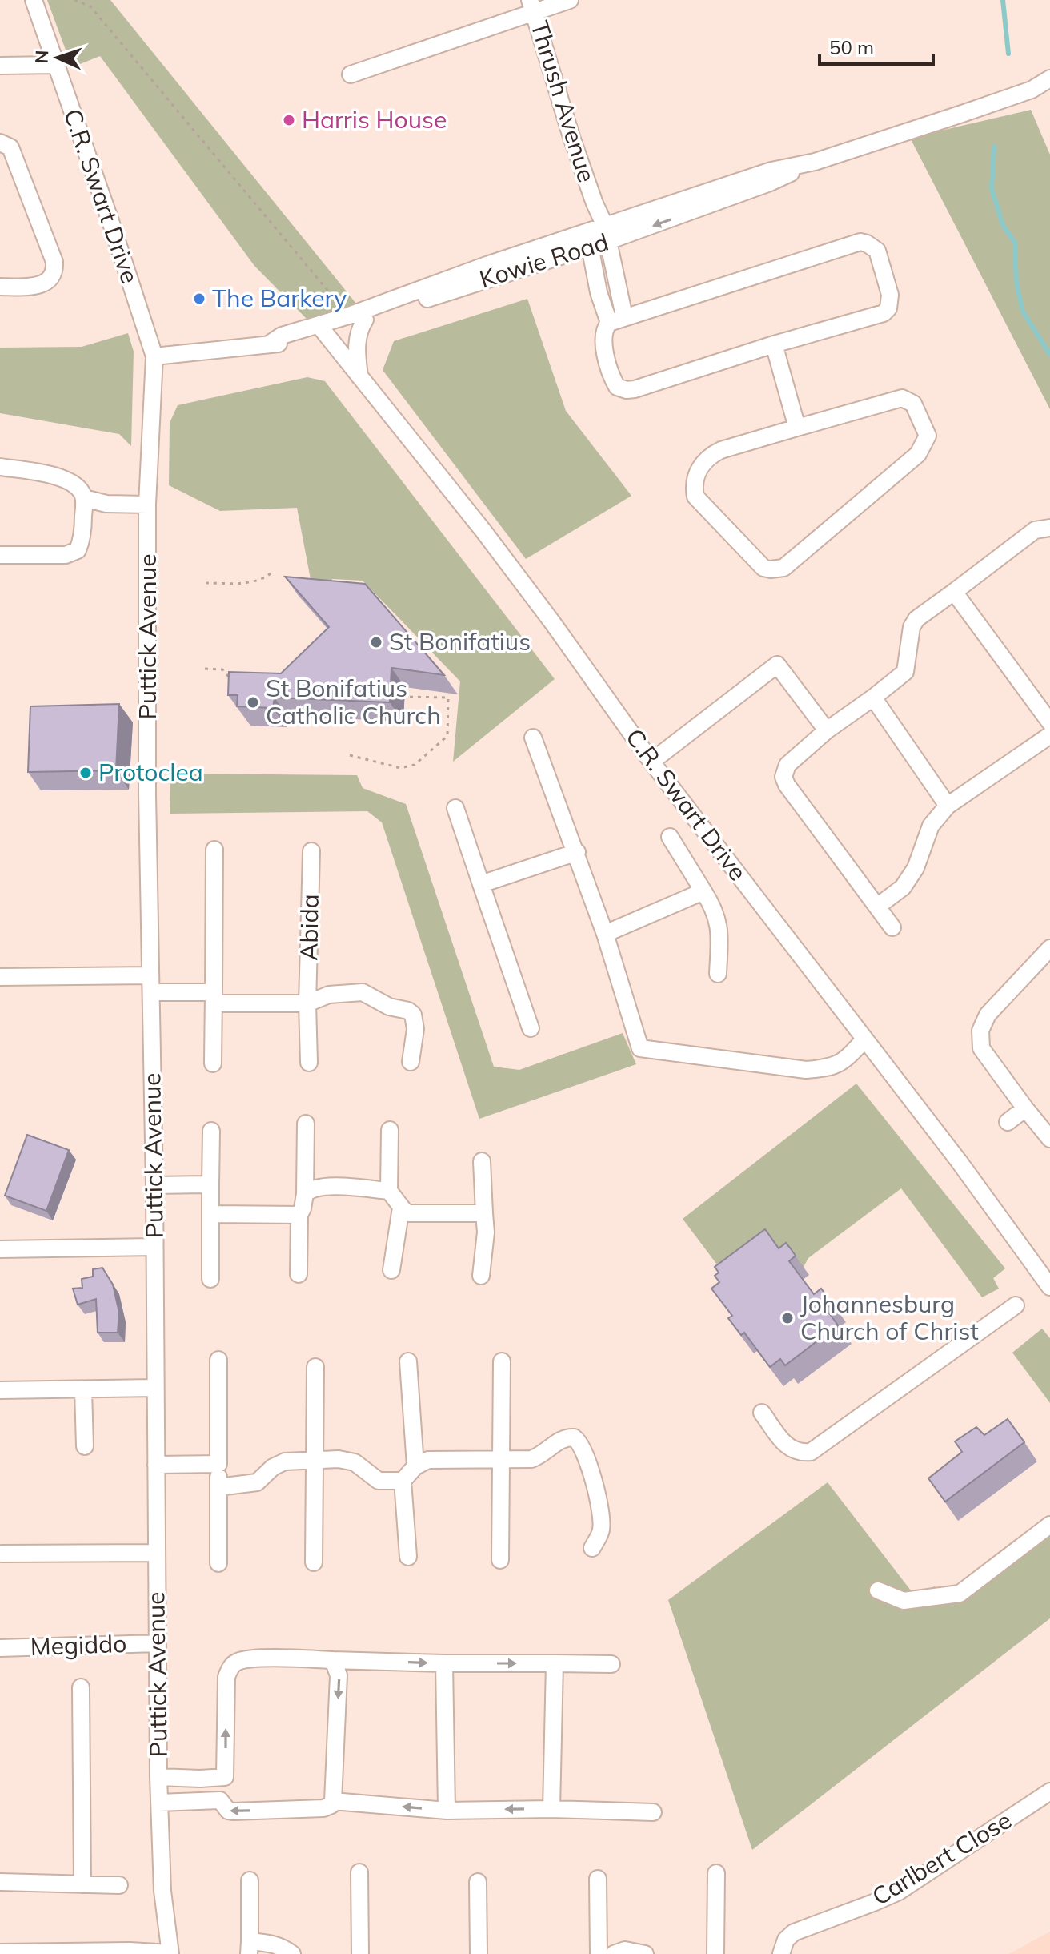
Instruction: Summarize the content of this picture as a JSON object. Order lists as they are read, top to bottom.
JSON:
{
  "streets": {
    "street": [
      "Thrush Avenue",
      "C.R. Swart Drive",
      "Kowie Road",
      "Puttick Avenue",
      "Abida",
      "Megiddo",
      "Carlbert Close"
    ]
  },
  "crossings": [
    ["Thrush Avenue", "Kowie Road"],
    ["C.R. Swart Drive", "Kowie Road"],
    ["C.R. Swart Drive", "Puttick Avenue"],
    ["Kowie Road", "Puttick Avenue"],
    ["Puttick Avenue", "Abida"],
    ["Puttick Avenue", "Megiddo"]
  ],
  "places": [
    "Harris House",
    "The Barkery",
    "St Bonifatius",
    "St Bonifatius Catholic Church",
    "Protoclea",
    "Johannesburg Church of Christ"
  ],
  "scale_bar": "50 m",
  "north": "left"
}
